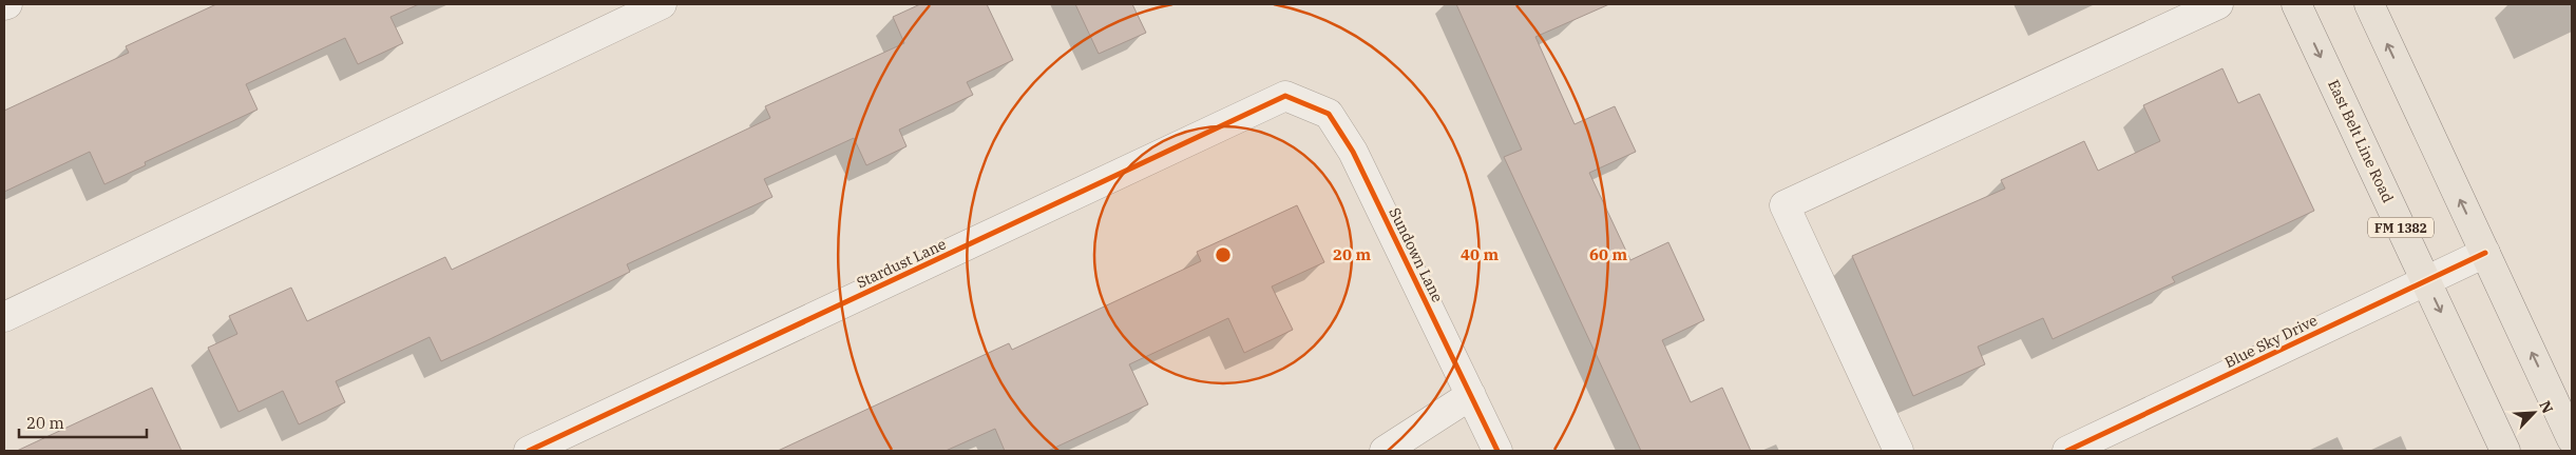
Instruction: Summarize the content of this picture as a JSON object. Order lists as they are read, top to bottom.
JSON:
{
  "streets": {
    "main road": ["East Belt Line Road", "FM 1382"],
    "street": ["Sundown Lane", "Stardust Lane", "Blue Sky Drive"]
  },
  "crossings": [
    ["East Belt Line Road", "Blue Sky Drive"],
    ["Sundown Lane", "Stardust Lane"]
  ],
  "scale_bar": "20 m",
  "north": "top right",
  "rings": ["20 m", "40 m", "60 m"]
}
